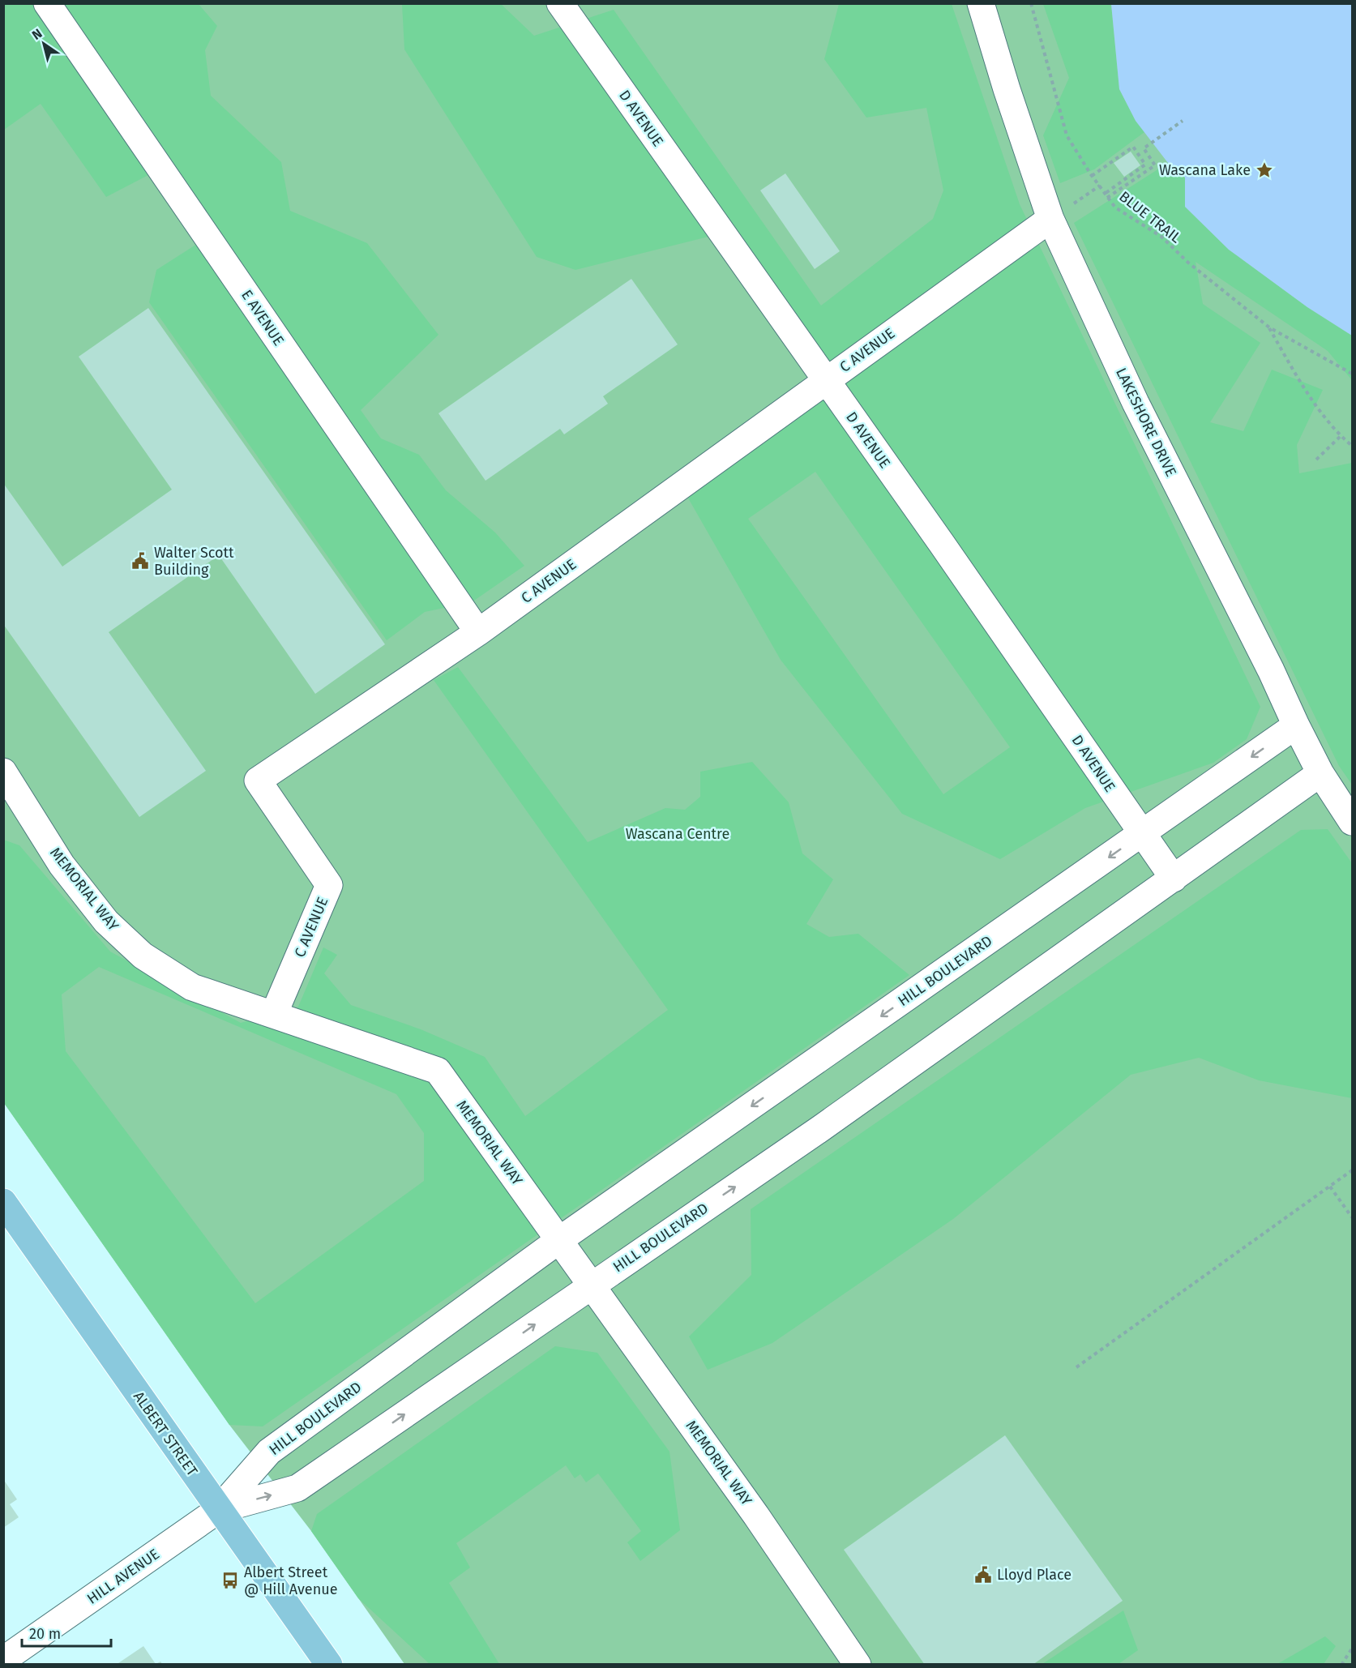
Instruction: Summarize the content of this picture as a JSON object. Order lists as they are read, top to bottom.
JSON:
{
  "streets": {
    "main road": ["ALBERT STREET"],
    "street": [
      "D AVENUE",
      "E AVENUE",
      "C AVENUE",
      "LAKESHORE DRIVE",
      "MEMORIAL WAY",
      "HILL BOULEVARD",
      "HILL AVENUE"
    ],
    "path": ["BLUE TRAIL"]
  },
  "crossings": [
    ["D AVENUE", "C AVENUE"],
    ["D AVENUE", "HILL BOULEVARD"],
    ["E AVENUE", "C AVENUE"],
    ["C AVENUE", "LAKESHORE DRIVE"],
    ["C AVENUE", "MEMORIAL WAY"],
    ["LAKESHORE DRIVE", "HILL BOULEVARD"],
    ["MEMORIAL WAY", "HILL BOULEVARD"],
    ["HILL BOULEVARD", "ALBERT STREET"],
    ["HILL BOULEVARD", "HILL AVENUE"],
    ["ALBERT STREET", "HILL AVENUE"]
  ],
  "parks": ["Wascana Centre"],
  "places": {
    "place": ["Wascana Lake"],
    "public building": ["Walter Scott Building", "Lloyd Place"],
    "bus stop": ["Albert Street @ Hill Avenue"]
  },
  "scale_bar": "20 m",
  "north": "top left"
}
